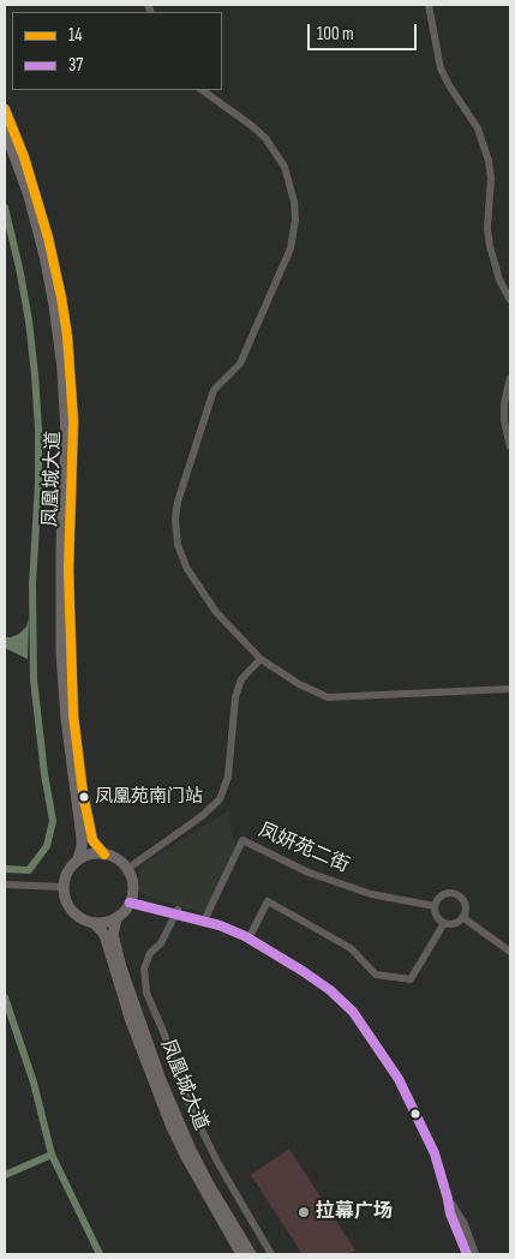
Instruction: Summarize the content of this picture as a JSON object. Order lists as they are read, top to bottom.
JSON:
{
  "streets": {
    "main road": ["凤凰城大道"],
    "street": ["凤妍苑二街"]
  },
  "places": ["凤凰苑南门站", "拉幕广场"],
  "lines": ["transit line 14", "transit line 37"],
  "legend": ["14", "37"],
  "scale_bar": "100 m"
}
